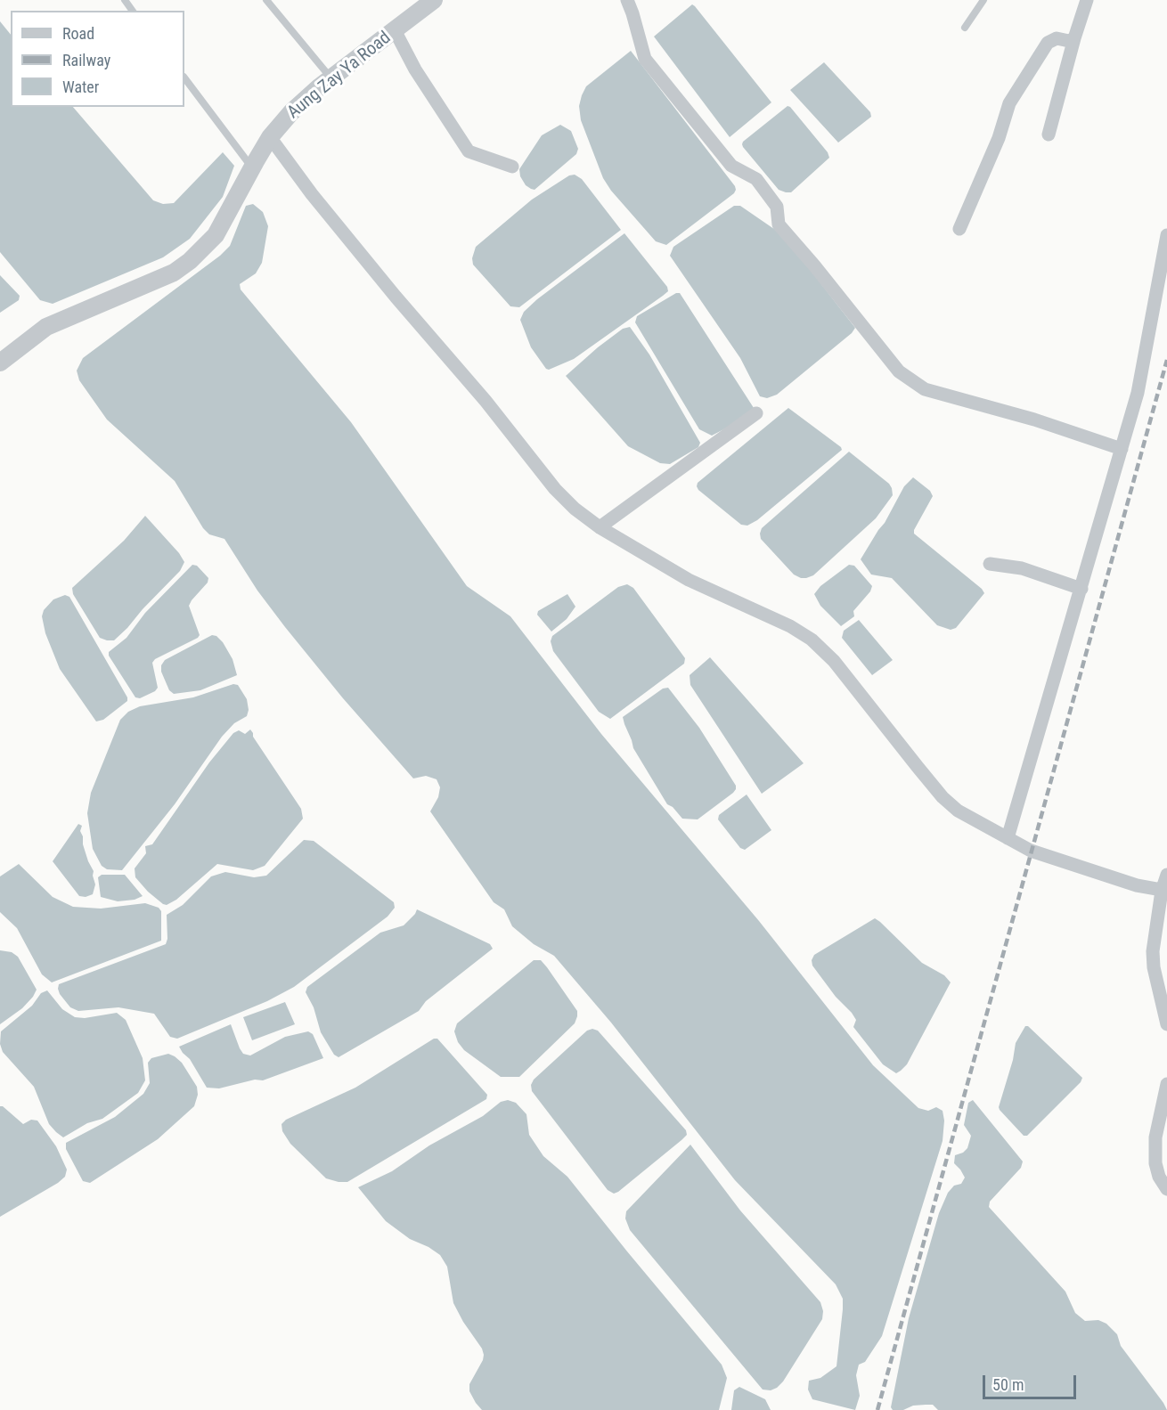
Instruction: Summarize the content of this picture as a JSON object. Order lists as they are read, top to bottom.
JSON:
{
  "streets": {
    "street": ["Aung Zay Ya Road"]
  },
  "legend": ["Road", "Railway", "Water"],
  "scale_bar": "50 m"
}
